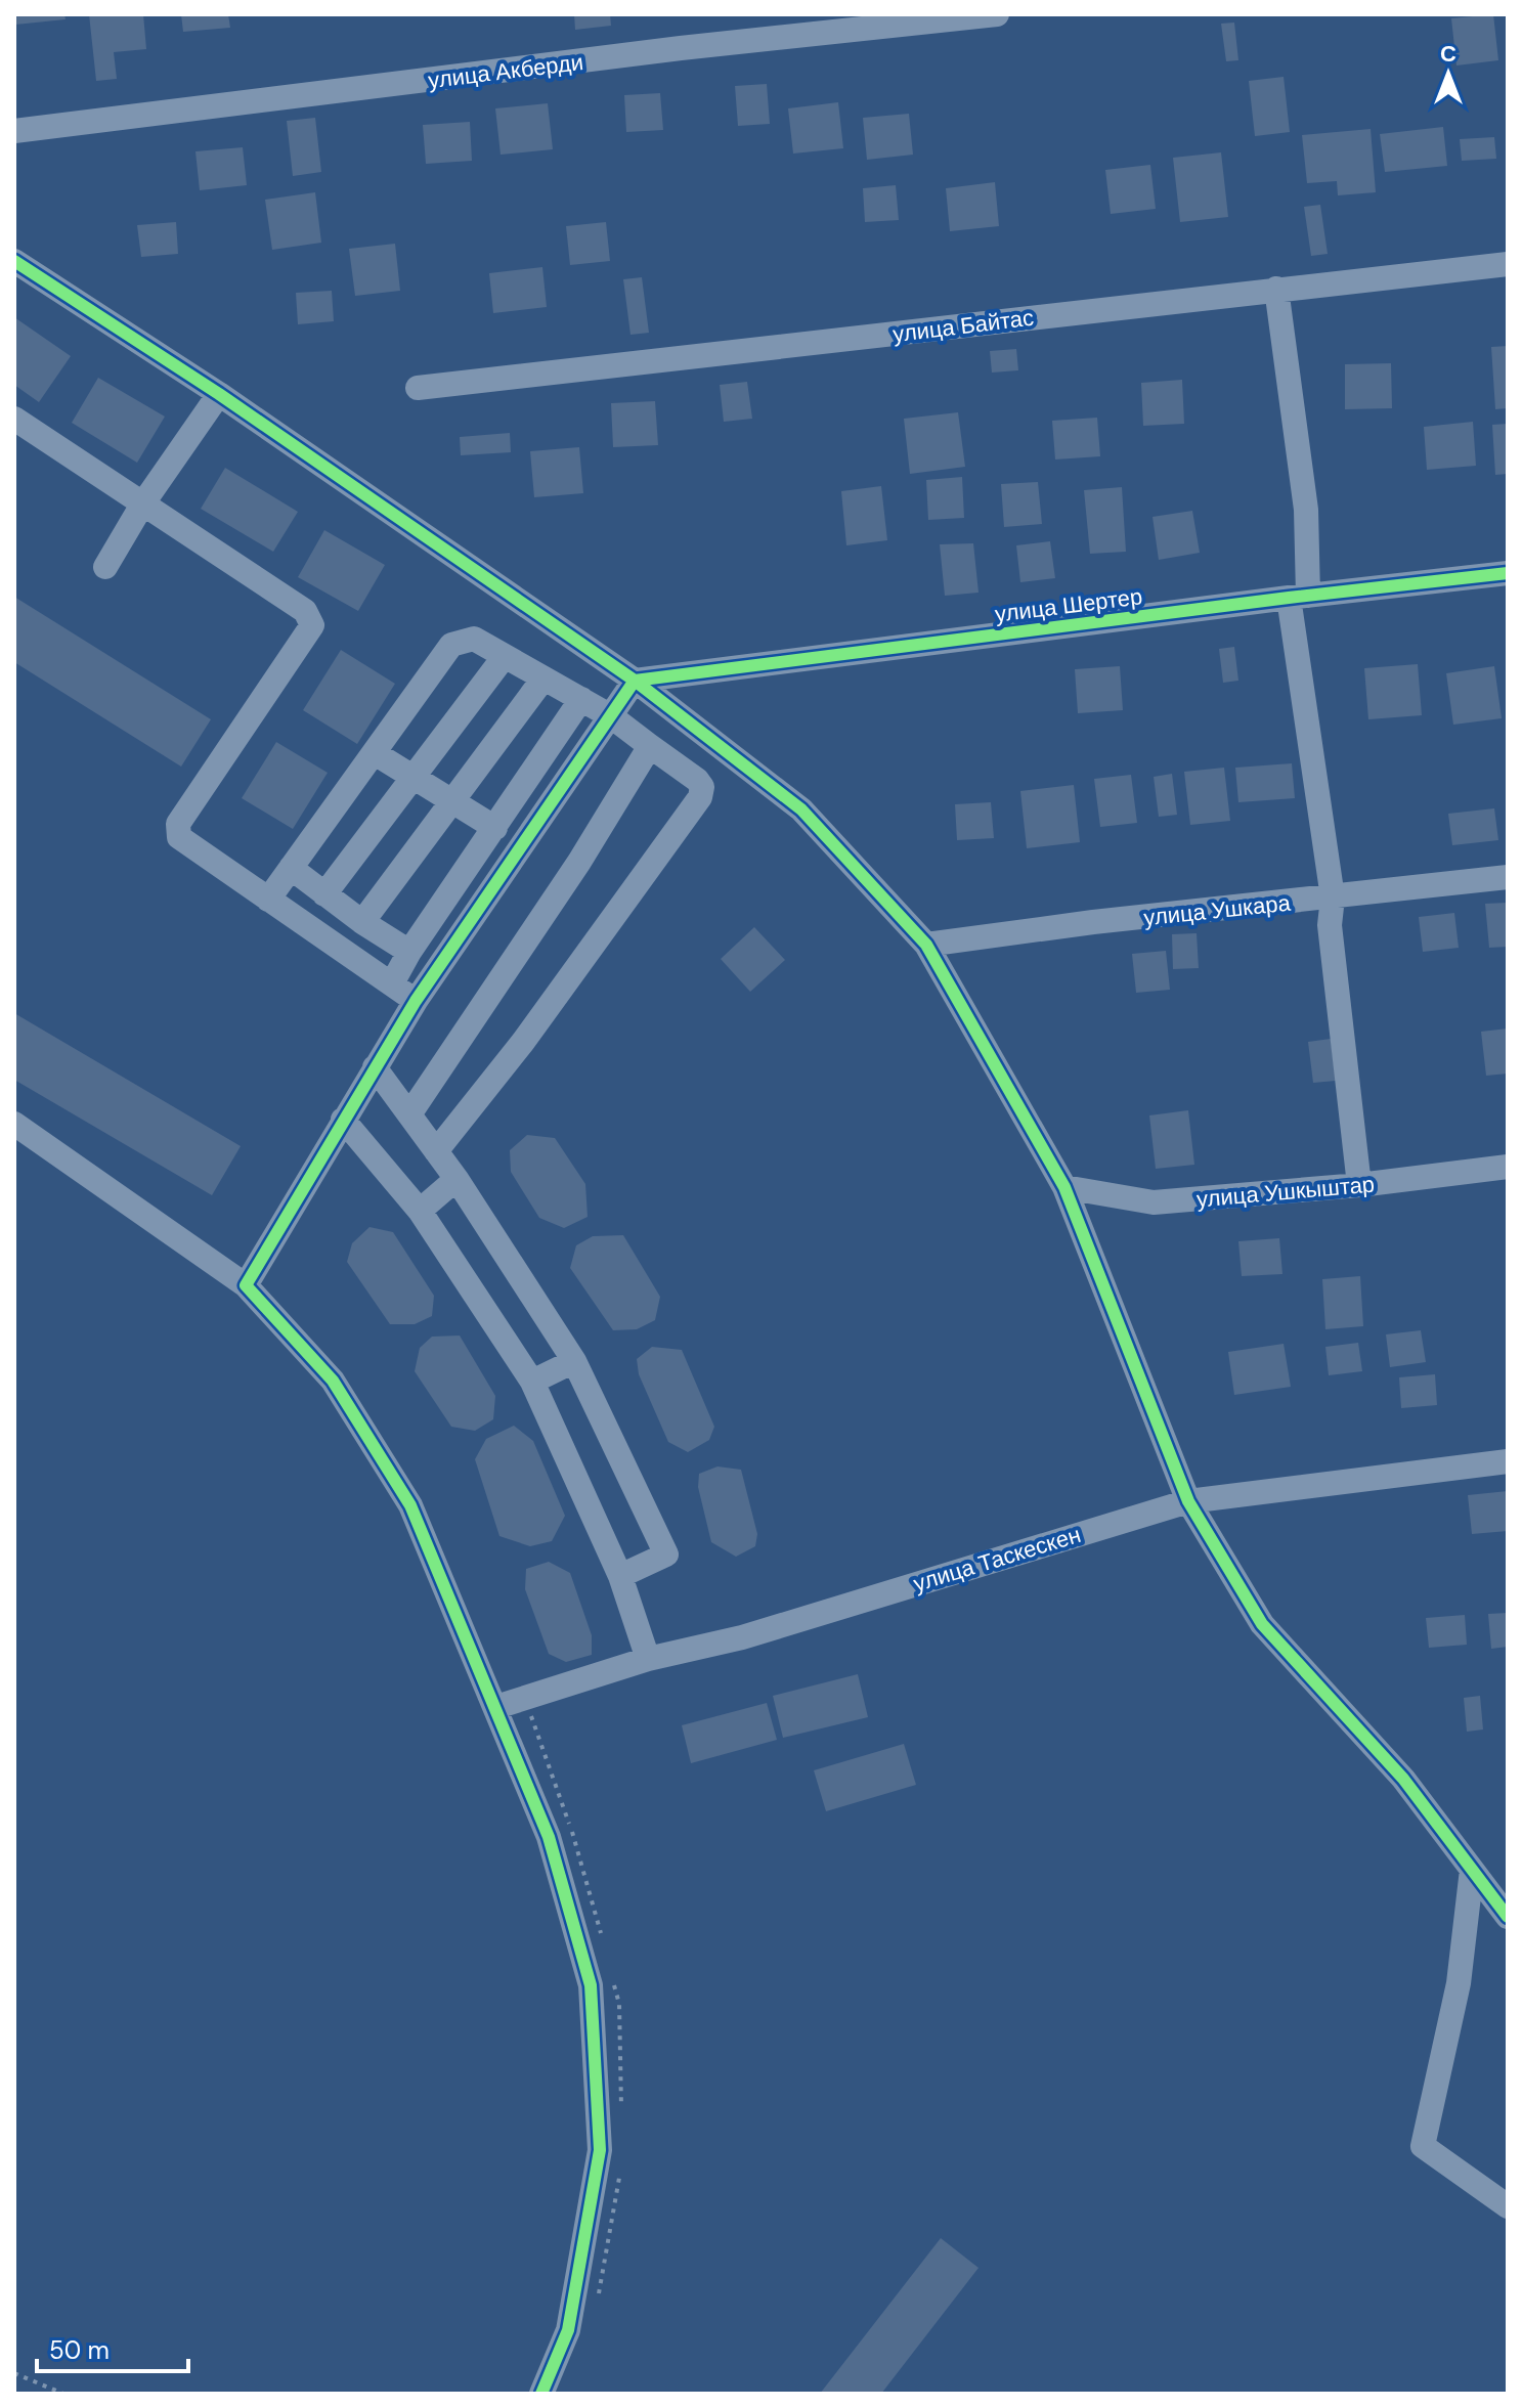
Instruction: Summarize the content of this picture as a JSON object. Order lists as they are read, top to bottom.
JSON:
{
  "streets": {
    "street": [
      "улица Акберди",
      "улица Байтас",
      "улица Шертер",
      "улица Ушкара",
      "улица Ушкыштар",
      "улица Таскескен"
    ]
  },
  "scale_bar": "50 m",
  "north": "top"
}
